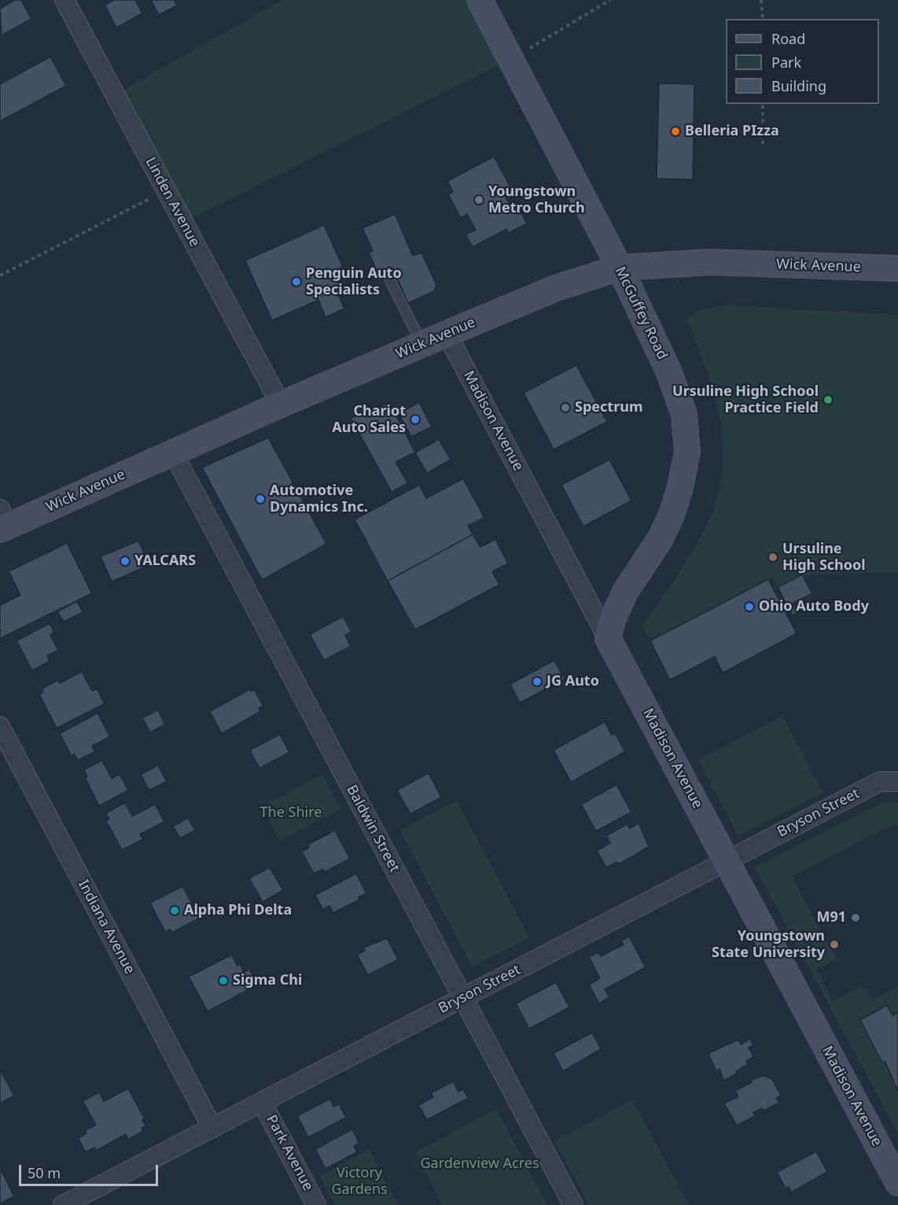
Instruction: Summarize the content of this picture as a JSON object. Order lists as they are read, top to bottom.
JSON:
{
  "streets": {
    "street": [
      "Linden Avenue",
      "Wick Avenue",
      "McGuffey Road",
      "Madison Avenue",
      "Bryson Street",
      "Baldwin Street",
      "Indiana Avenue",
      "Park Avenue"
    ]
  },
  "crossings": [
    ["Linden Avenue", "Wick Avenue"],
    ["Wick Avenue", "McGuffey Road"],
    ["Wick Avenue", "Madison Avenue"],
    ["Wick Avenue", "Baldwin Street"],
    ["McGuffey Road", "Madison Avenue"],
    ["Madison Avenue", "Bryson Street"],
    ["Bryson Street", "Baldwin Street"],
    ["Bryson Street", "Indiana Avenue"],
    ["Bryson Street", "Park Avenue"]
  ],
  "parks": ["The Shire", "Gardenview Acres", "Victory Gardens"],
  "places": [
    "Belleria PIzza",
    "Youngstown Metro Church",
    "Penguin Auto Specialists",
    "Ursuline High School Practice Field",
    "Spectrum",
    "Chariot Auto Sales",
    "Automotive Dynamics Inc.",
    "Ursuline High School",
    "YALCARS",
    "Ohio Auto Body",
    "JG Auto",
    "Alpha Phi Delta",
    "M91",
    "Youngstown State University",
    "Sigma Chi"
  ],
  "legend": ["Road", "Park", "Building"],
  "scale_bar": "50 m"
}
